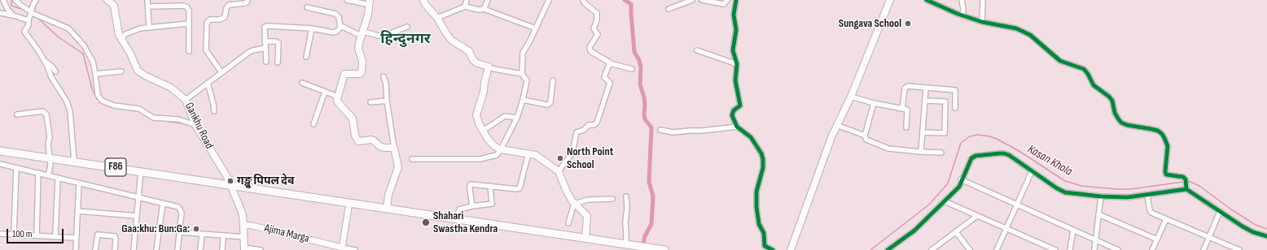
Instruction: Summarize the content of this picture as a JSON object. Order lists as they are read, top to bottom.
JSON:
{
  "streets": {
    "main road": ["Gankhu Road", "F86"],
    "street": ["Ajima Marga"]
  },
  "crossings": [
    ["Gankhu Road", "F86"],
    ["Gankhu Road", "Ajima Marga"]
  ],
  "districts": ["हिन्दुनगर"],
  "water": ["Kasan Khola"],
  "places": [
    "Sungava School",
    "North Point School",
    "गङ्खु पिपल देव",
    "Shahari Swastha Kendra",
    "Gaa:khu: Bun:Ga:"
  ],
  "scale_bar": "100 m"
}
